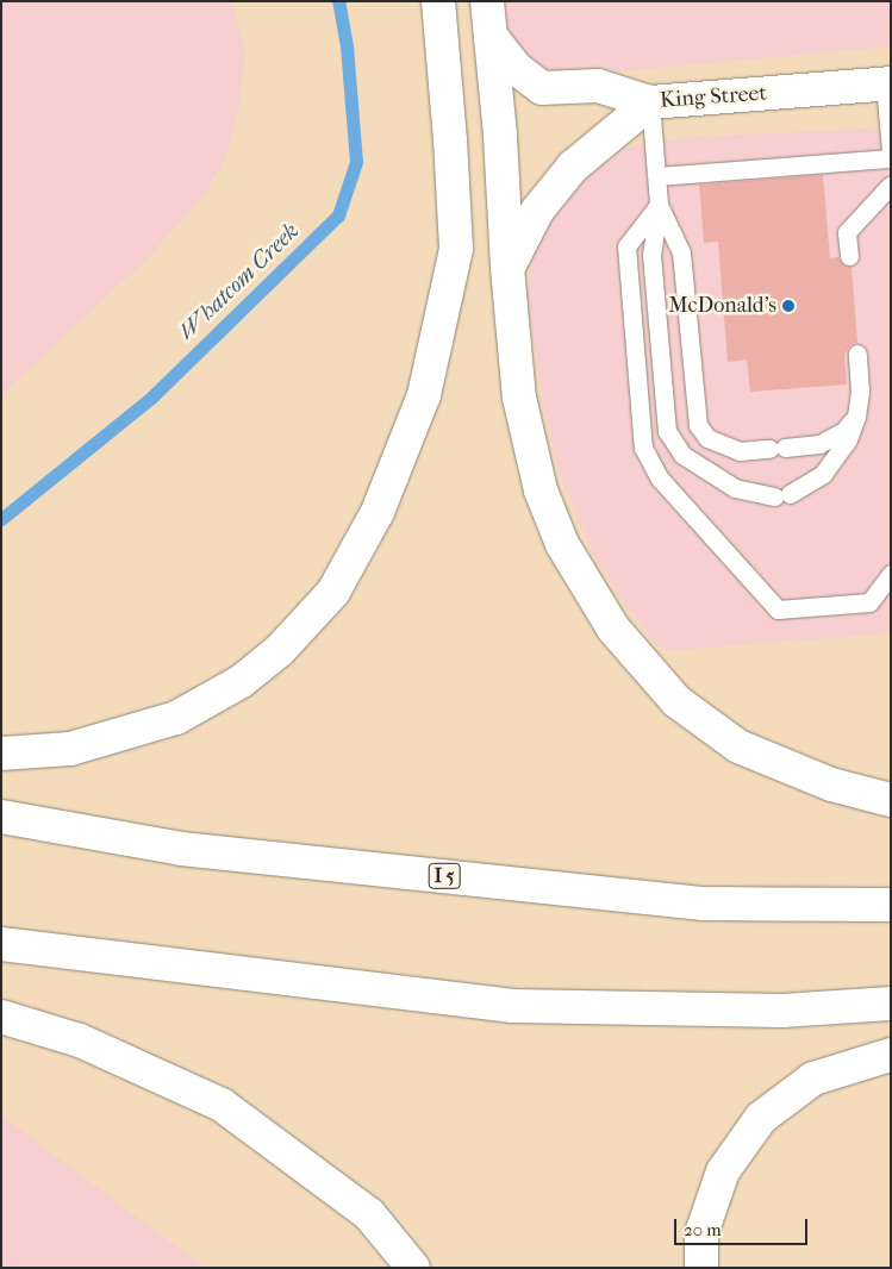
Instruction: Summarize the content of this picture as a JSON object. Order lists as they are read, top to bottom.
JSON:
{
  "streets": {
    "main road": ["King Street", "I 5"]
  },
  "water": ["Whatcom Creek"],
  "places": ["McDonald's"],
  "scale_bar": "20 m"
}
